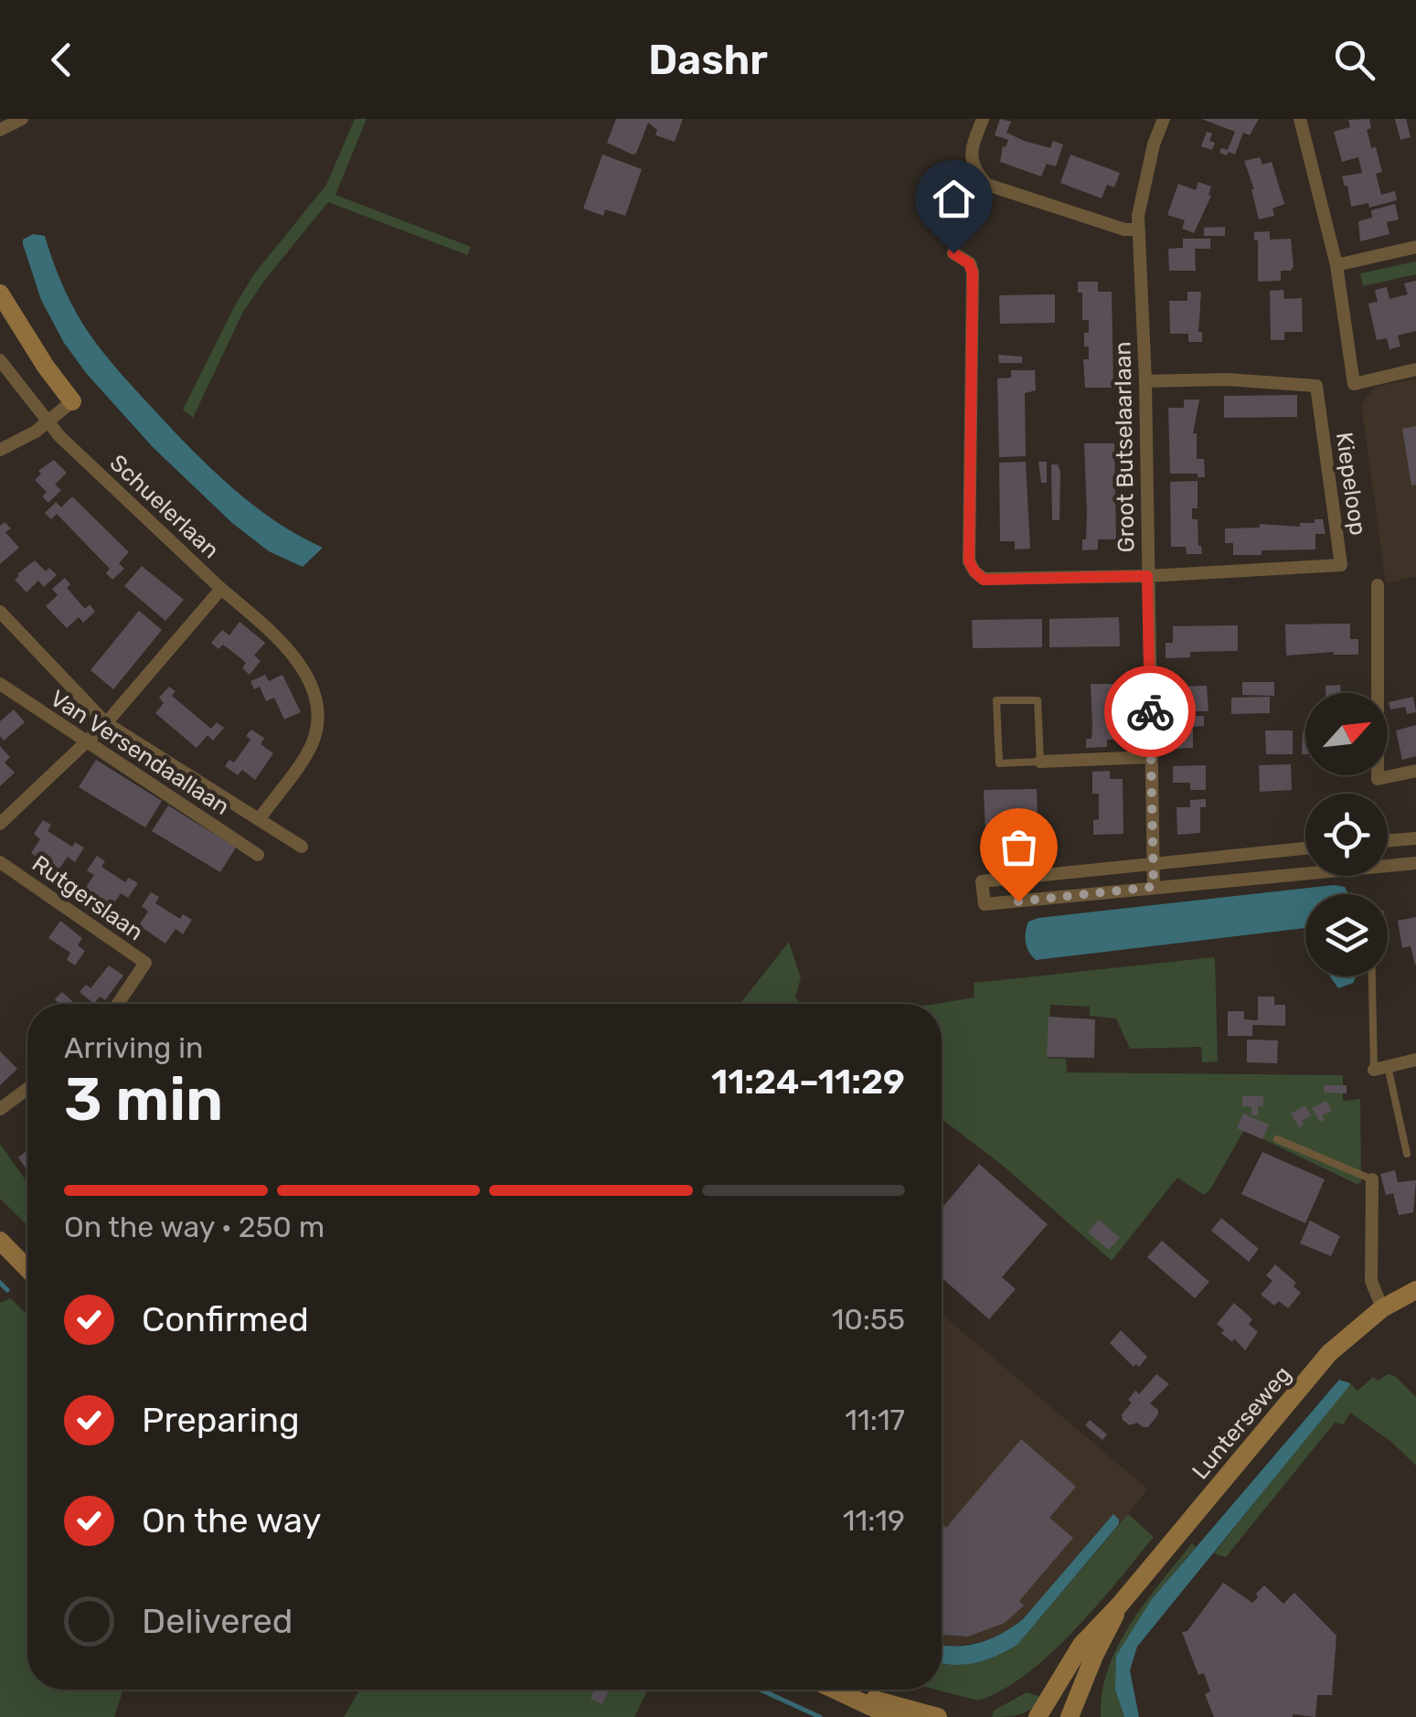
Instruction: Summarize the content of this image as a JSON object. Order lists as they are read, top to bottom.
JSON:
{
  "streets": {
    "main road": ["Lunterseweg"],
    "street": [
      "Groot Butselaarlaan",
      "Kiepeloop",
      "Schuelerlaan",
      "Van Versendaallaan",
      "Rutgerslaan"
    ]
  },
  "crossings": [
    ["Groot Butselaarlaan", "Kiepeloop"],
    ["Schuelerlaan", "Van Versendaallaan"]
  ],
  "north": "top right",
  "page": {
    "header": "Dashr",
    "heading": ["3 min", "Arriving in", "11:24–11:29"],
    "bar": "On the way · 250 m",
    "list": [
      ["Confirmed", "10:55"],
      ["Preparing", "11:17"],
      ["On the way", "11:19"],
      "Delivered"
    ]
  }
}
